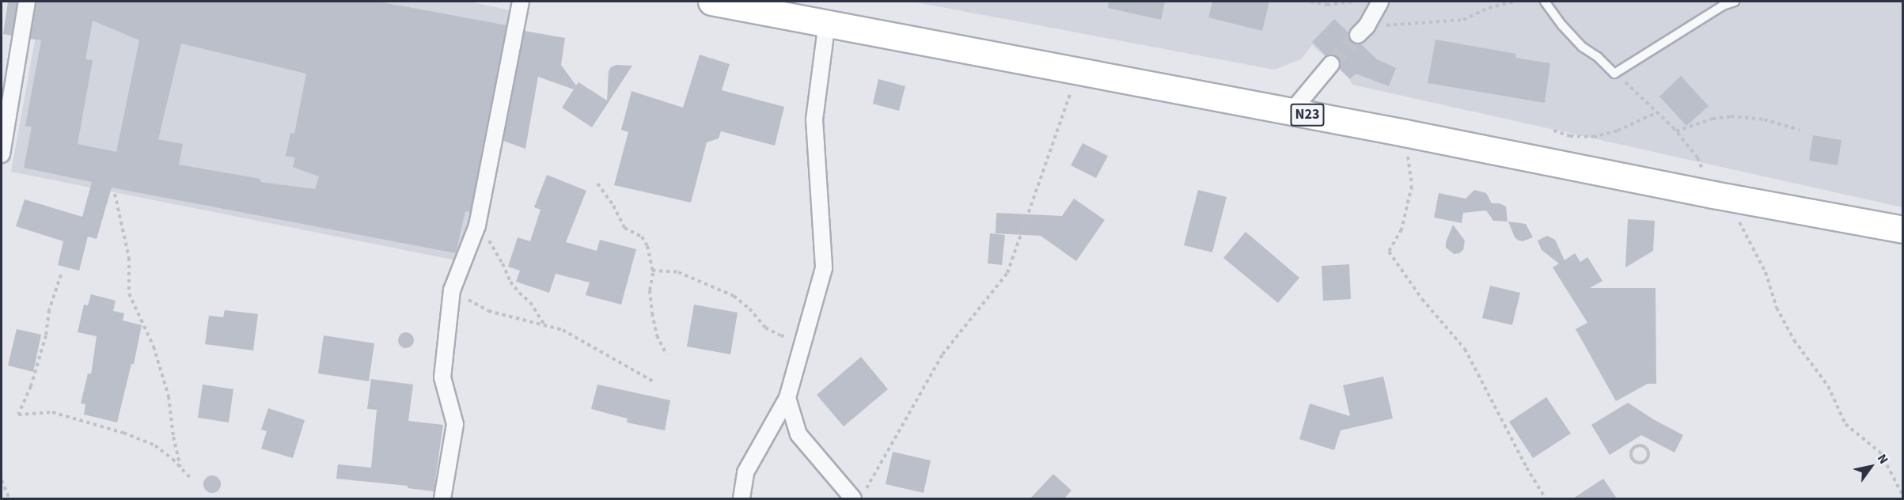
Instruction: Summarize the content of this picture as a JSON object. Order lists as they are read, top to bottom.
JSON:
{
  "streets": {
    "highway": ["N23"]
  },
  "north": "top right"
}
